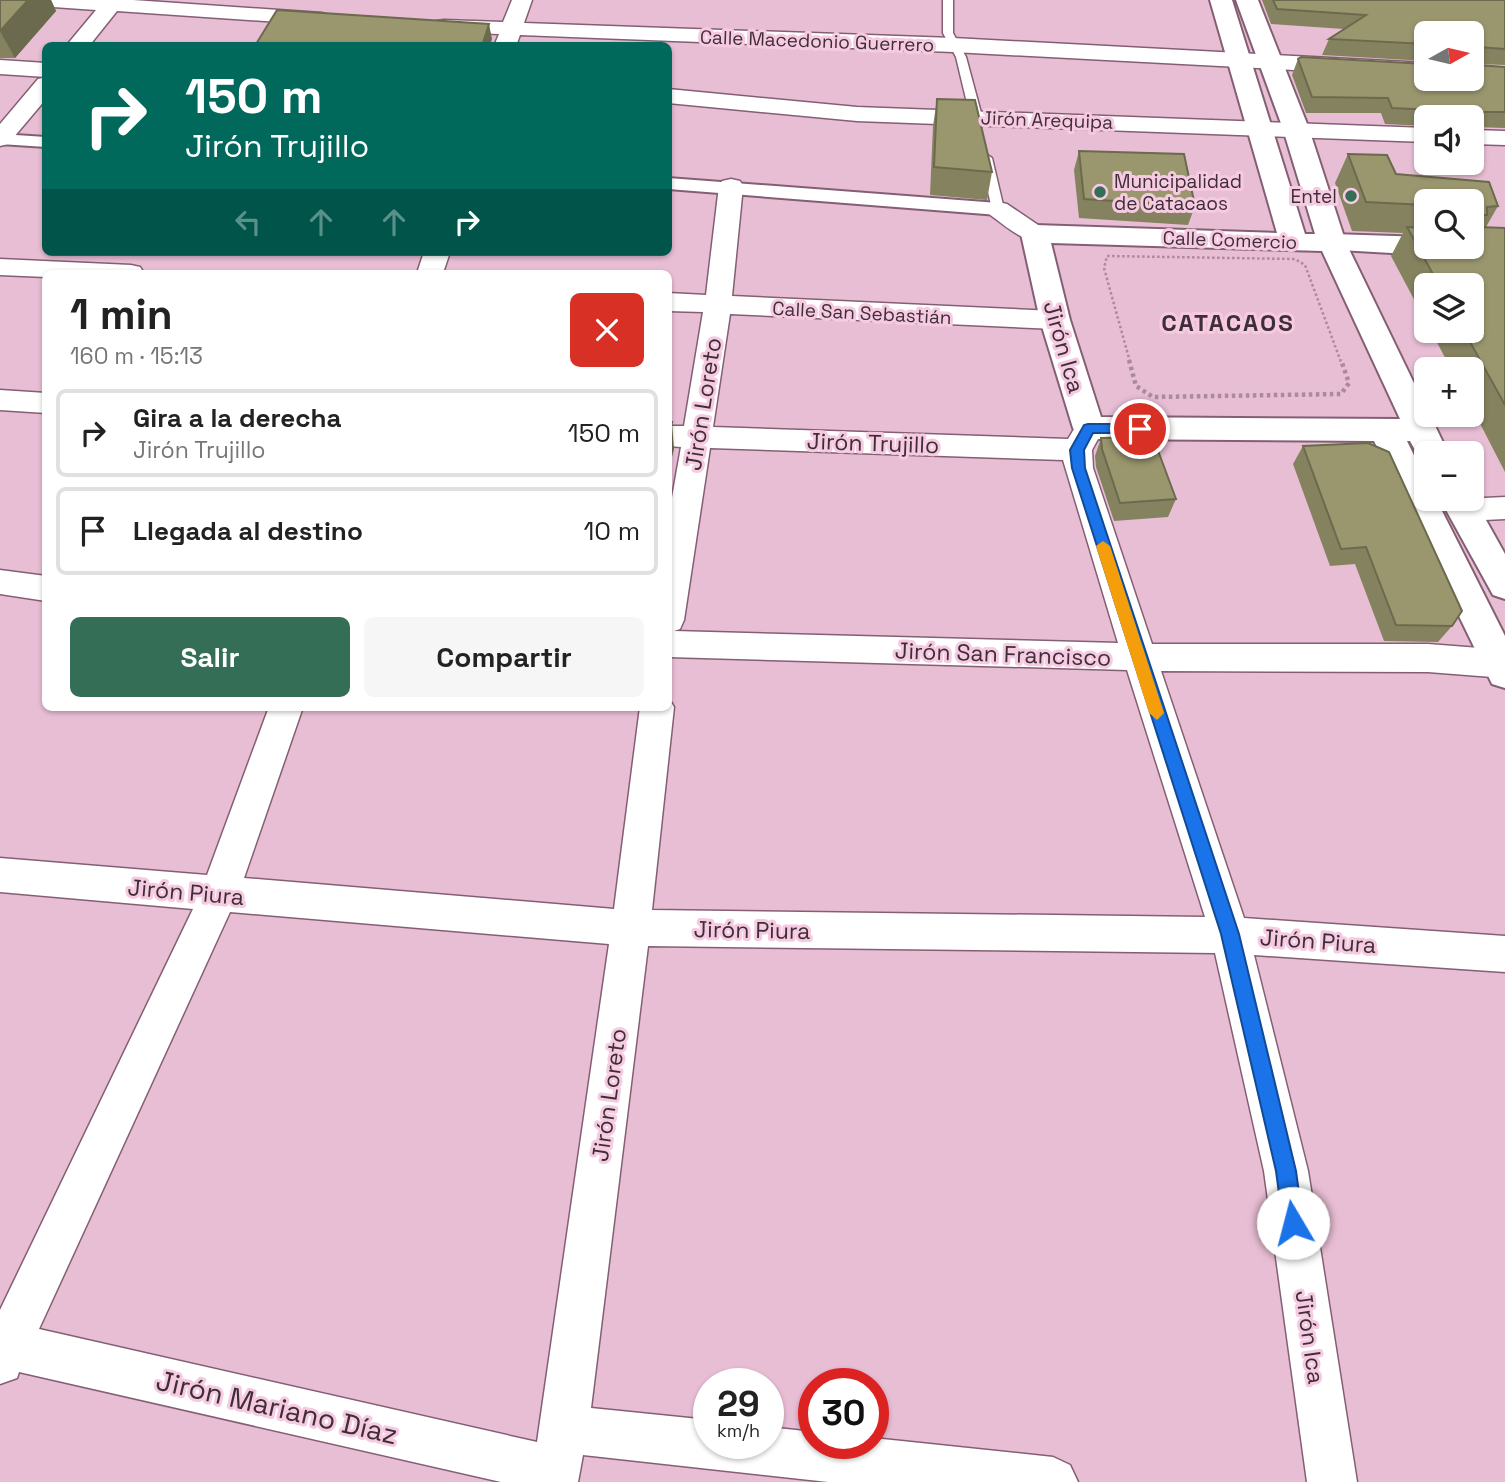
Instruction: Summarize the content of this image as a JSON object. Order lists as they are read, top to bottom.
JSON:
{
  "streets": {
    "main road": ["Calle Comercio", "Jirón Ica", "Jirón Trujillo"],
    "street": [
      "Calle Macedonio Guerrero",
      "Jirón Arequipa",
      "Calle San Sebastián",
      "Jirón Loreto",
      "Jirón San Francisco",
      "Jirón Piura",
      "Jirón Mariano Díaz"
    ]
  },
  "crossings": [
    ["Calle Comercio", "Jirón Ica"],
    ["Calle San Sebastián", "Jirón Ica"],
    ["Calle San Sebastián", "Jirón Loreto"],
    ["Jirón Ica", "Jirón Trujillo"],
    ["Jirón Ica", "Jirón San Francisco"],
    ["Jirón Ica", "Jirón Piura"],
    ["Jirón Loreto", "Jirón Trujillo"],
    ["Jirón Loreto", "Jirón Piura"],
    ["Jirón Loreto", "Jirón Mariano Díaz"]
  ],
  "districts": ["CATACAOS"],
  "places": ["Municipalidad de Catacaos", "Entel"],
  "north": "right",
  "page": {
    "map_buttons": ["+", "−"],
    "turn": ["150 m", "Jirón Trujillo"],
    "heading": ["1 min", "160 m · 15:13"],
    "list": [
      {
        "name": "Gira a la derecha",
        "note": "Jirón Trujillo",
        "value": "150 m"
      },
      {
        "name": "Llegada al destino",
        "value": "10 m"
      }
    ],
    "buttons": ["Salir", "Compartir"],
    "speed": "29 km/h",
    "limit": "30"
  }
}
